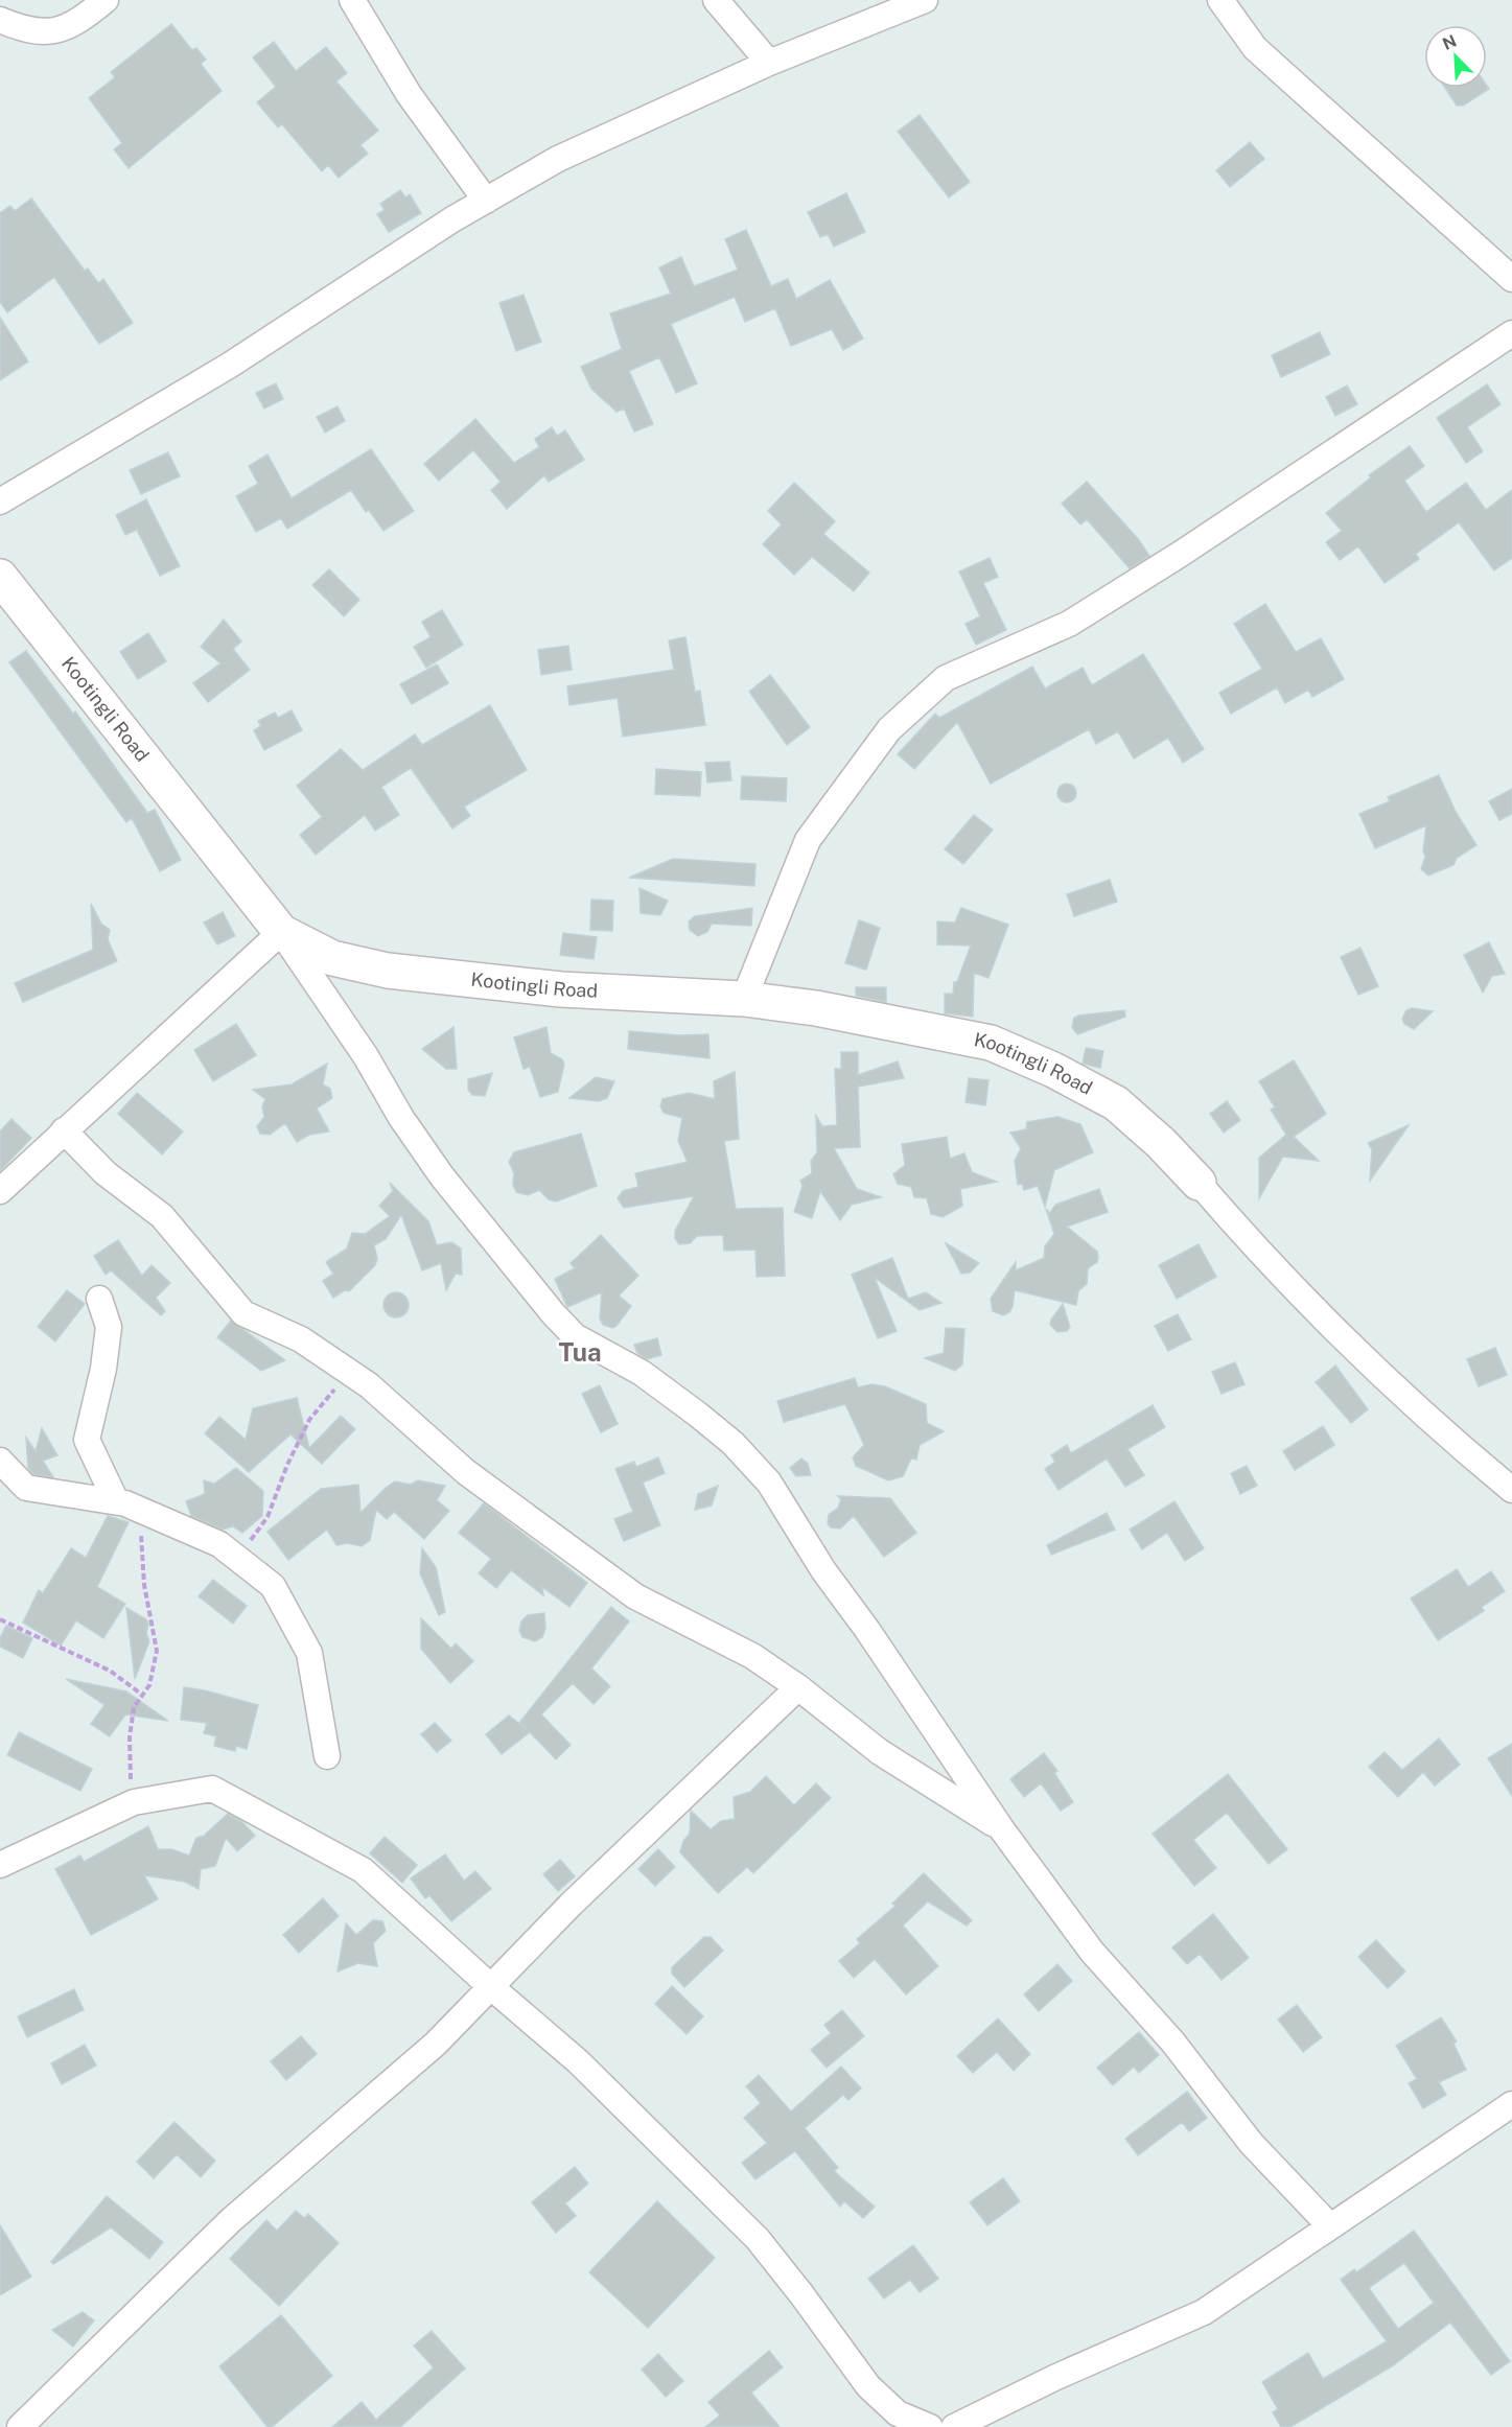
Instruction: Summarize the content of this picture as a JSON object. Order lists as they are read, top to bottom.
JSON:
{
  "streets": {
    "street": ["Kootingli Road"]
  },
  "districts": ["Tua"],
  "north": "top left"
}
